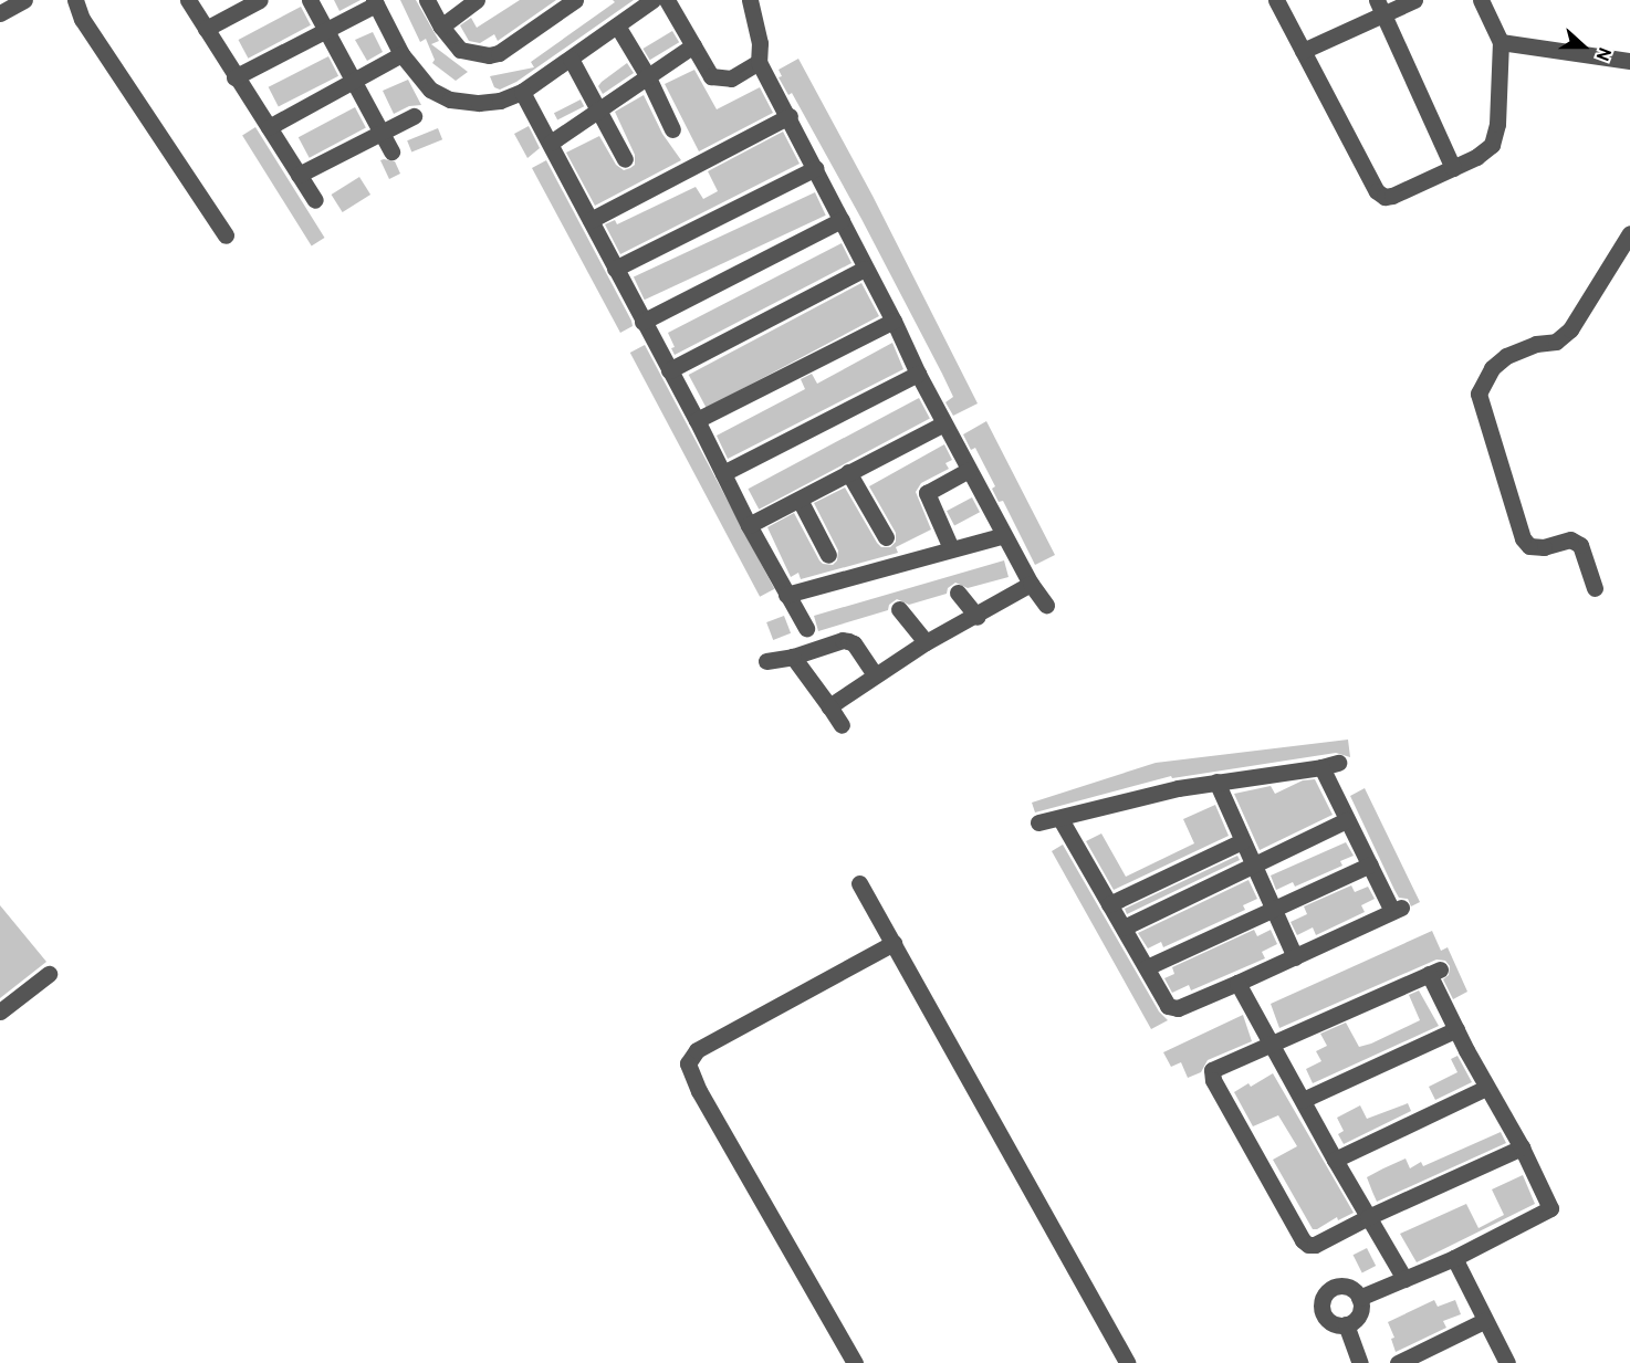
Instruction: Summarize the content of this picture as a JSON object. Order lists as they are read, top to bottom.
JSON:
{
  "north": "right"
}
